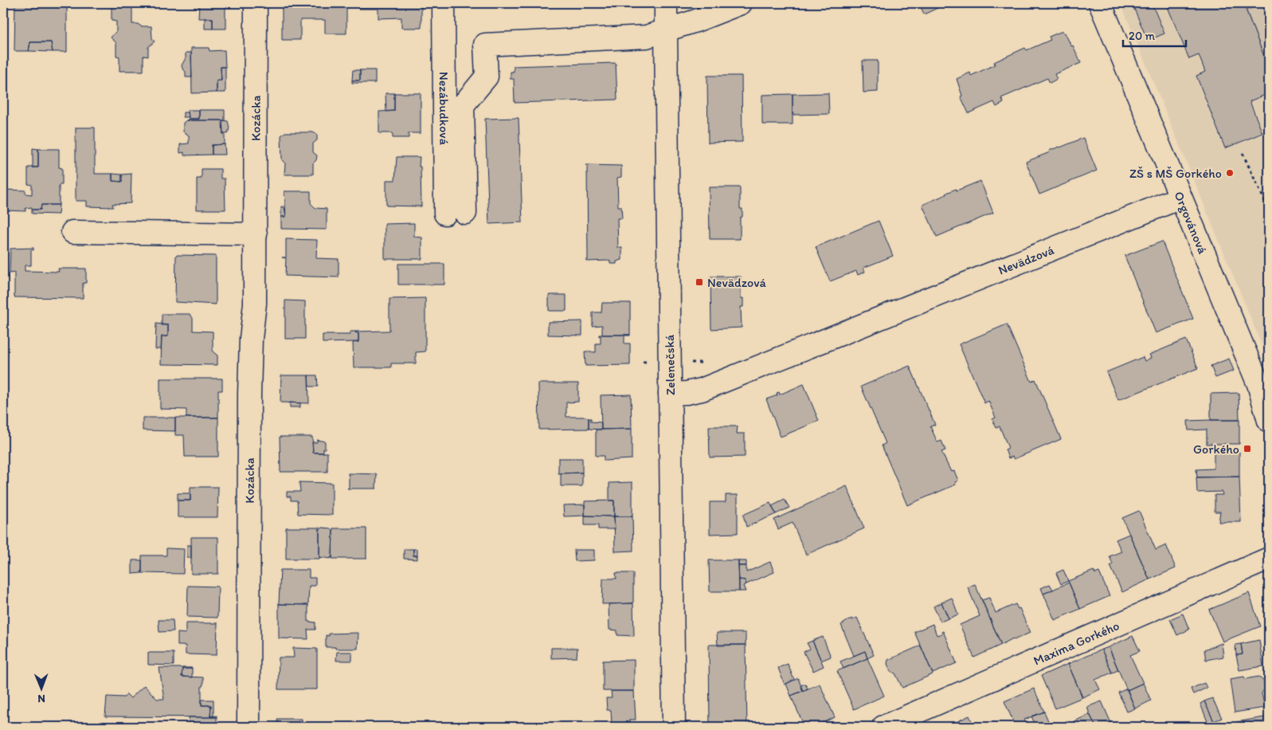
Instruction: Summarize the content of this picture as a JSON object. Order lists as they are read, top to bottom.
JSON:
{
  "streets": {
    "street": [
      "Nezábudková",
      "Kozácka",
      "Orgovánová",
      "Nevädzová",
      "Zelenečská",
      "Maxima Gorkého"
    ]
  },
  "crossings": [
    ["Nezábudková", "Zelenečská"],
    ["Orgovánová", "Nevädzová"],
    ["Nevädzová", "Zelenečská"]
  ],
  "places": {
    "other": ["ZŠ s MŠ Gorkého"],
    "transit": ["Nevädzová", "Gorkého"]
  },
  "scale_bar": "20 m",
  "north": "bottom"
}
